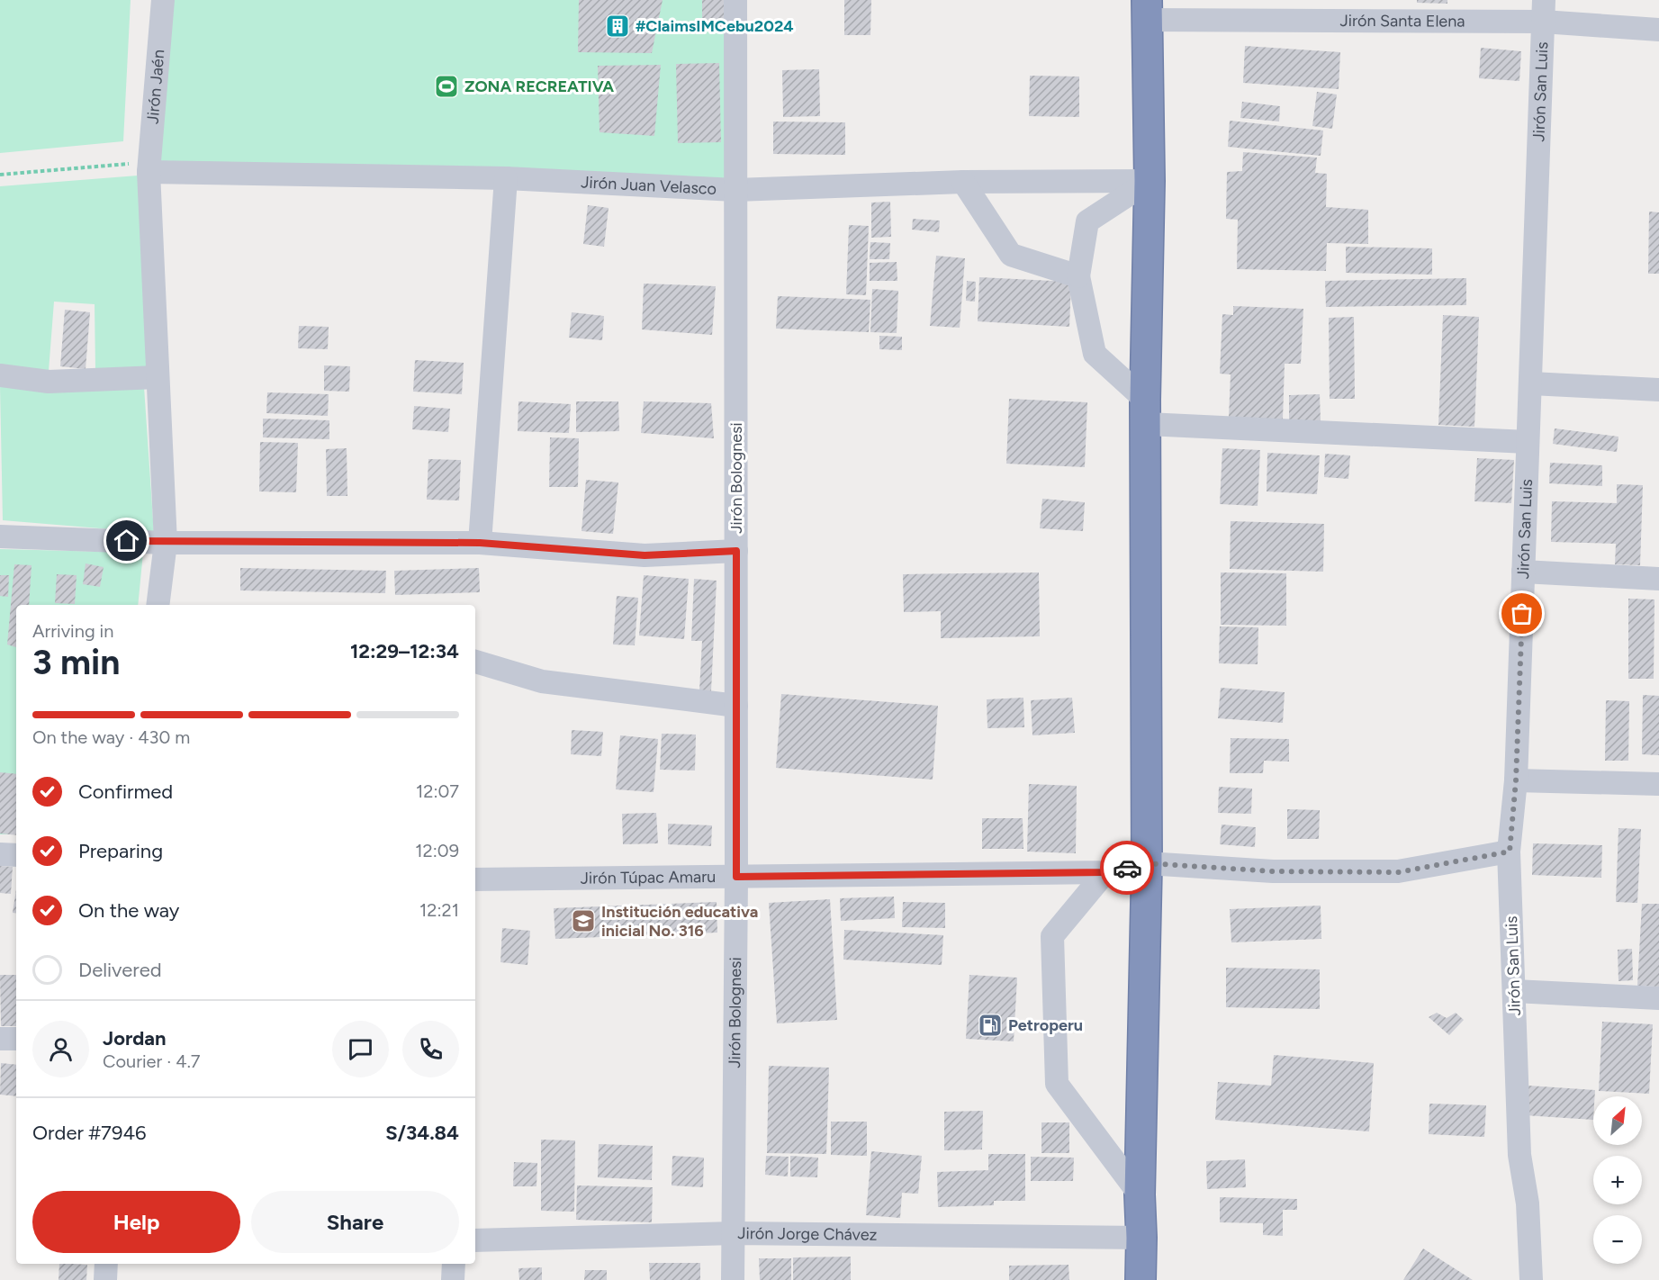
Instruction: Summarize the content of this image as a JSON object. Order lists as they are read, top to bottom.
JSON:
{
  "streets": {
    "street": [
      "Jirón Santa Elena",
      "Jirón Jaén",
      "Jirón San Luis",
      "Jirón Juan Velasco",
      "Jirón Bolognesi",
      "Jirón Túpac Amaru",
      "Jirón Jorge Chávez"
    ]
  },
  "crossings": [
    ["Jirón Santa Elena", "Jirón San Luis"],
    ["Jirón Jaén", "Jirón Juan Velasco"],
    ["Jirón San Luis", "Jirón Túpac Amaru"],
    ["Jirón Juan Velasco", "Jirón Bolognesi"],
    ["Jirón Bolognesi", "Jirón Túpac Amaru"],
    ["Jirón Bolognesi", "Jirón Jorge Chávez"]
  ],
  "places": {
    "building": ["#ClaimsIMCebu2024"],
    "sports": ["ZONA RECREATIVA"],
    "school or university": ["Institución educativa inicial No. 316"],
    "fuel station": ["Petroperu"]
  },
  "north": "top right",
  "page": {
    "heading": ["3 min", "Arriving in", "12:29–12:34"],
    "panel": [
      "Jordan",
      "Courier · 4.7",
      "Order #7946",
      "S/34.84"
    ],
    "bar": "On the way · 430 m",
    "list": [
      ["Confirmed", "12:07"],
      ["Preparing", "12:09"],
      ["On the way", "12:21"],
      "Delivered"
    ],
    "map_buttons": ["+", "−"],
    "buttons": ["Help", "Share"]
  }
}
